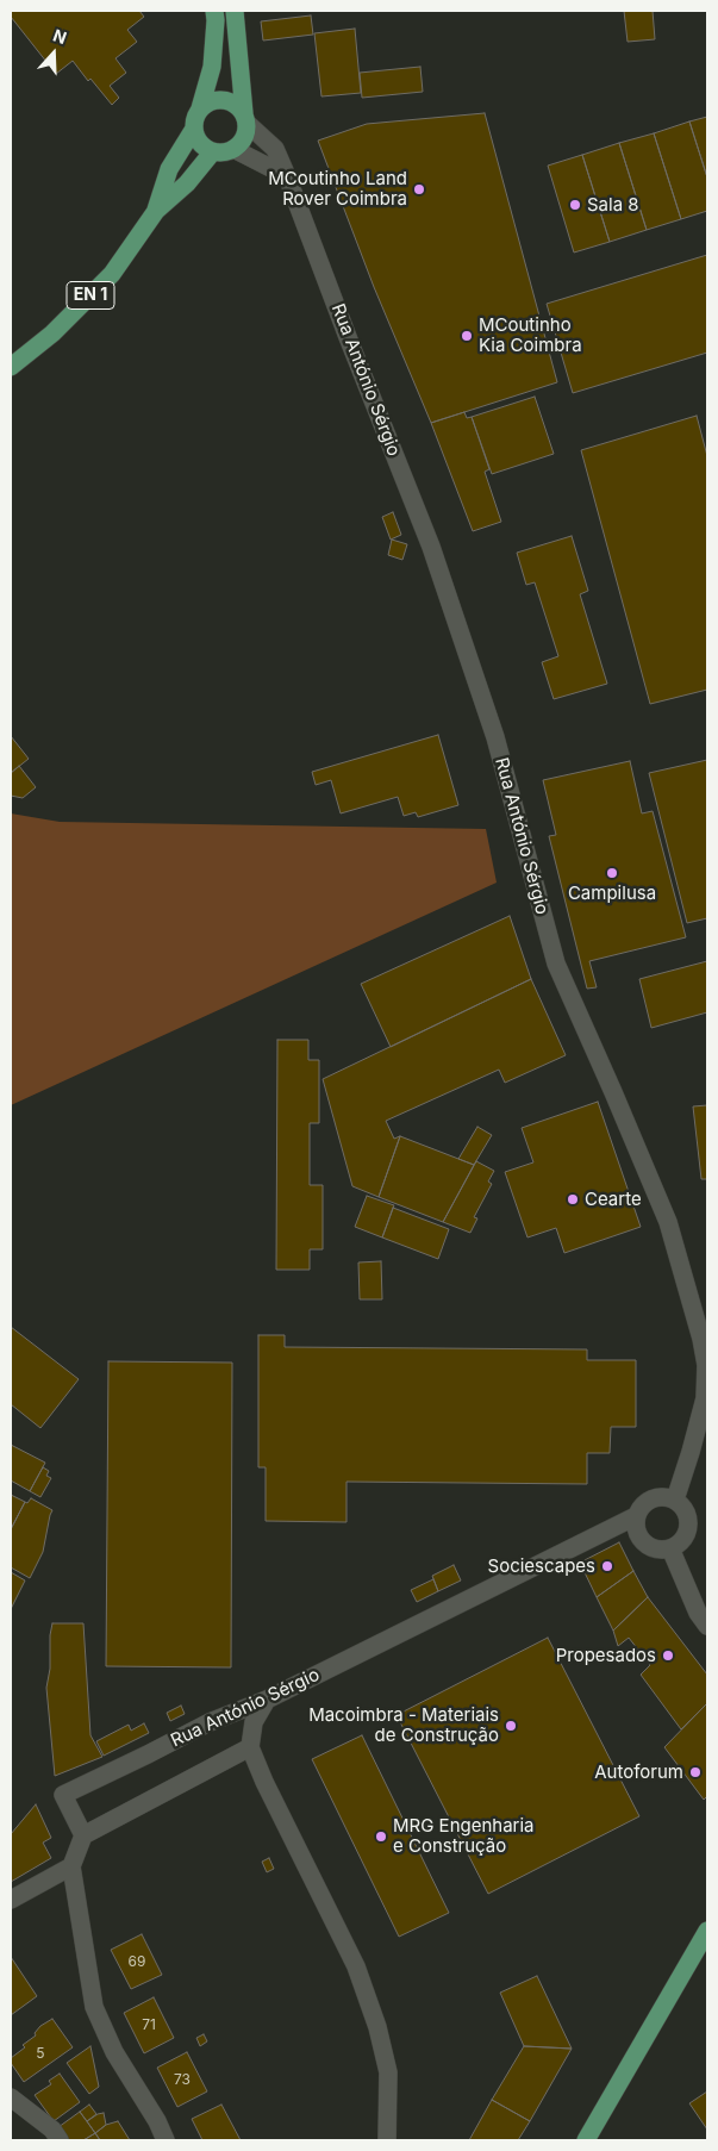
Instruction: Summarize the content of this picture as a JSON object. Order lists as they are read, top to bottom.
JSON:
{
  "streets": {
    "main road": ["EN 1"],
    "street": ["Rua António Sérgio"]
  },
  "crossings": [
    ["EN 1", "Rua António Sérgio"]
  ],
  "places": [
    "MCoutinho Land Rover Coimbra",
    "Sala 8",
    "MCoutinho Kia Coimbra",
    "Campilusa",
    "Cearte",
    "Sociescapes",
    "Propesados",
    "Macoimbra - Materiais de Construção",
    "Autoforum",
    "MRG Engenharia e Construção"
  ],
  "house_numbers": [
    "69",
    "71",
    "5",
    "73"
  ],
  "north": "top"
}
